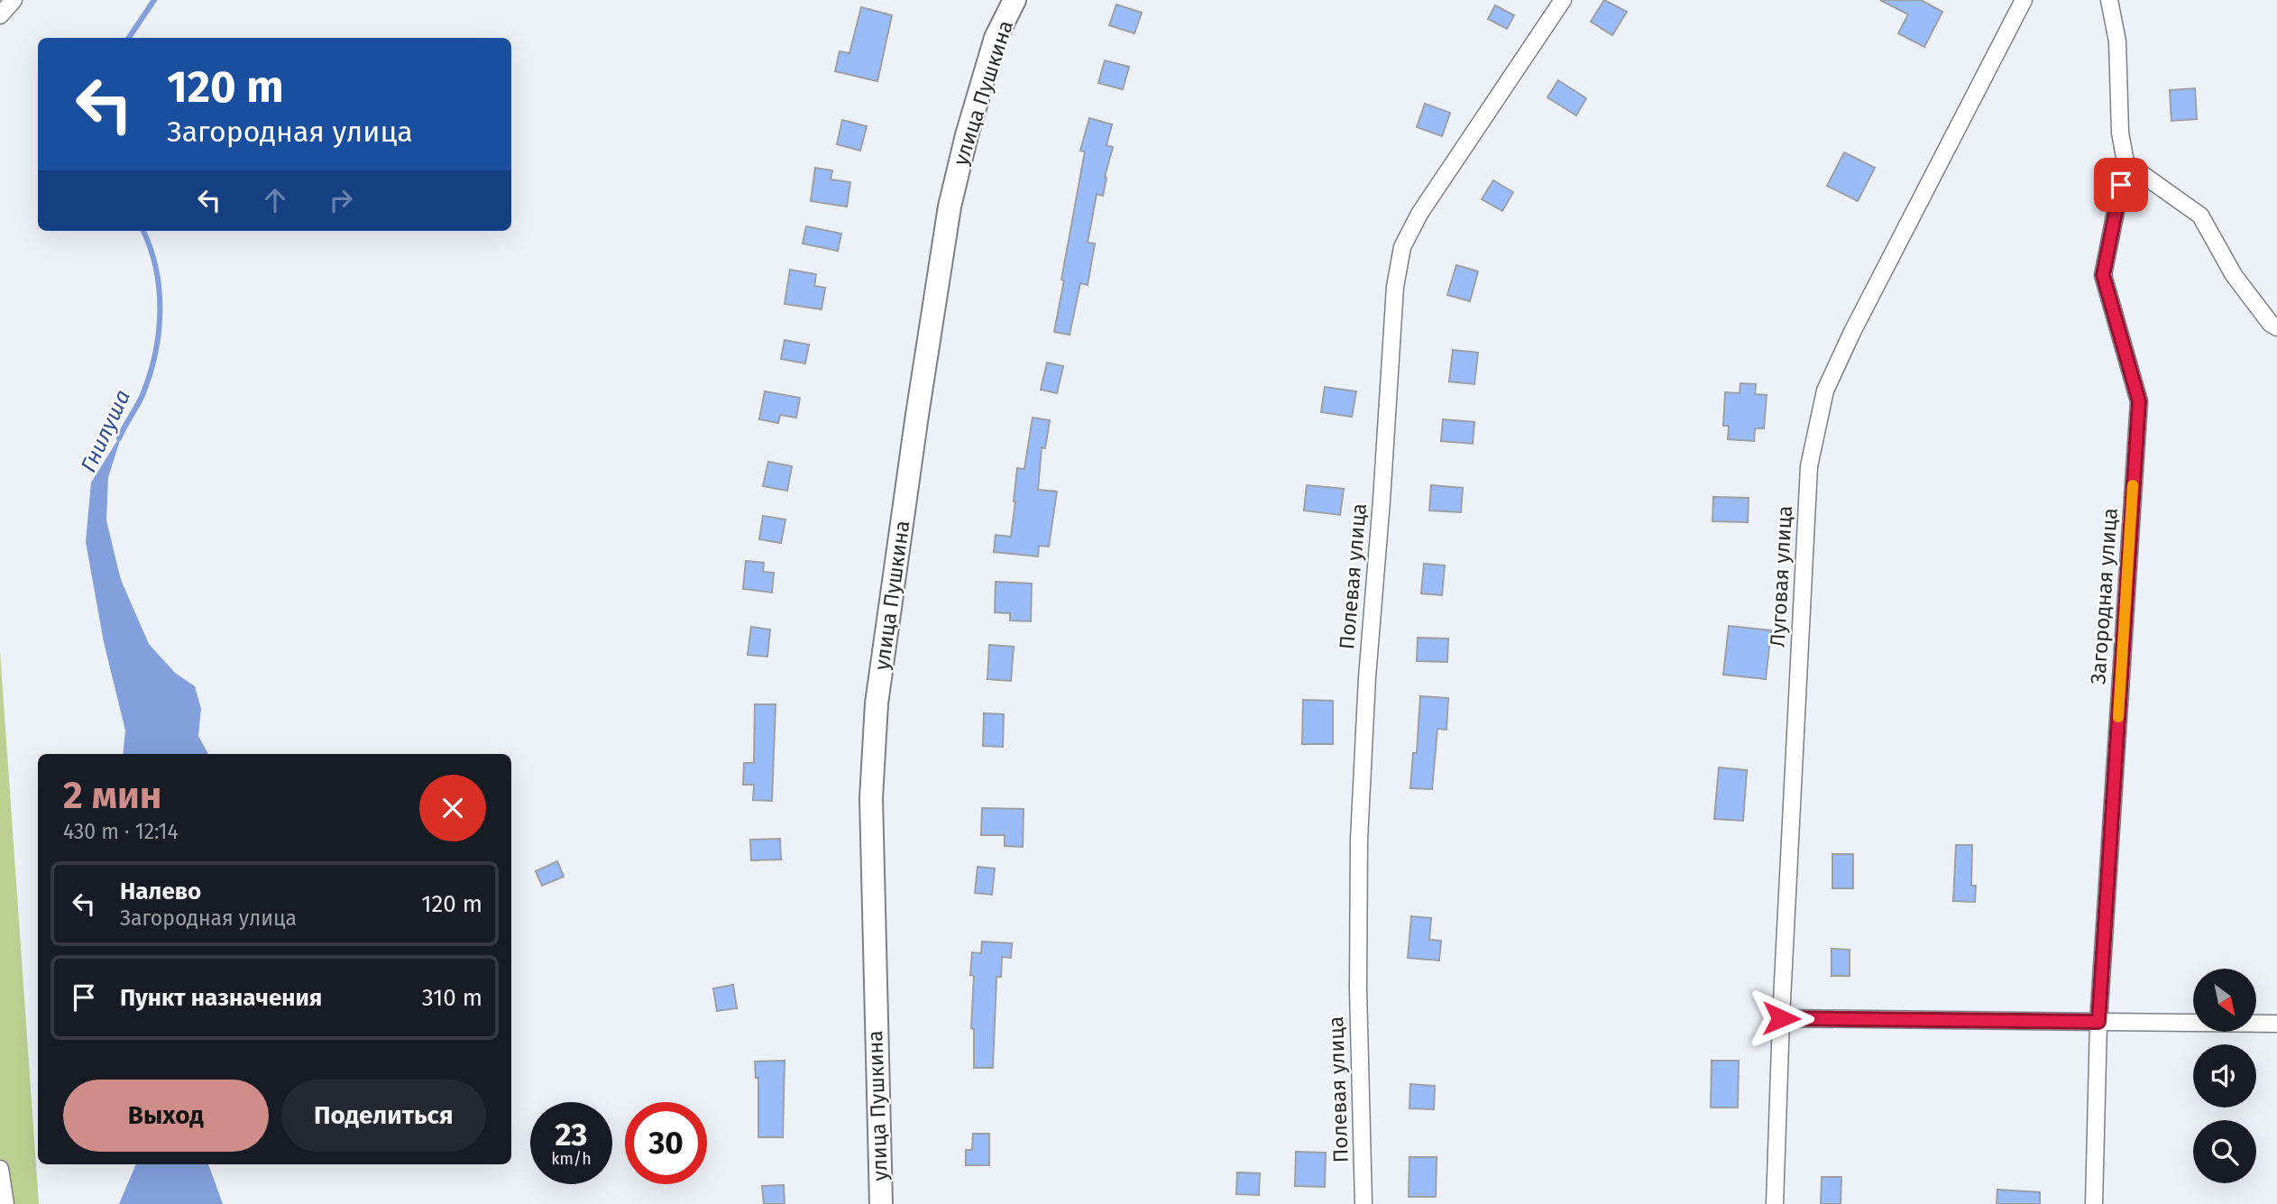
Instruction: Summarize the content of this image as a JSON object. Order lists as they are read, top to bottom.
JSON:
{
  "streets": {
    "main road": ["улица Пушкина"],
    "street": ["Полевая улица", "Луговая улица", "Загородная улица"]
  },
  "water": ["Гнилуша"],
  "north": "bottom right",
  "page": {
    "turn": ["120 m", "Загородная улица"],
    "heading": ["2 мин", "430 m · 12:14"],
    "list": [
      {
        "name": "Налево",
        "note": "Загородная улица",
        "value": "120 m"
      },
      {
        "name": "Пункт назначения",
        "value": "310 m"
      }
    ],
    "buttons": ["Выход", "Поделиться"],
    "speed": "23 km/h",
    "limit": "30"
  }
}
